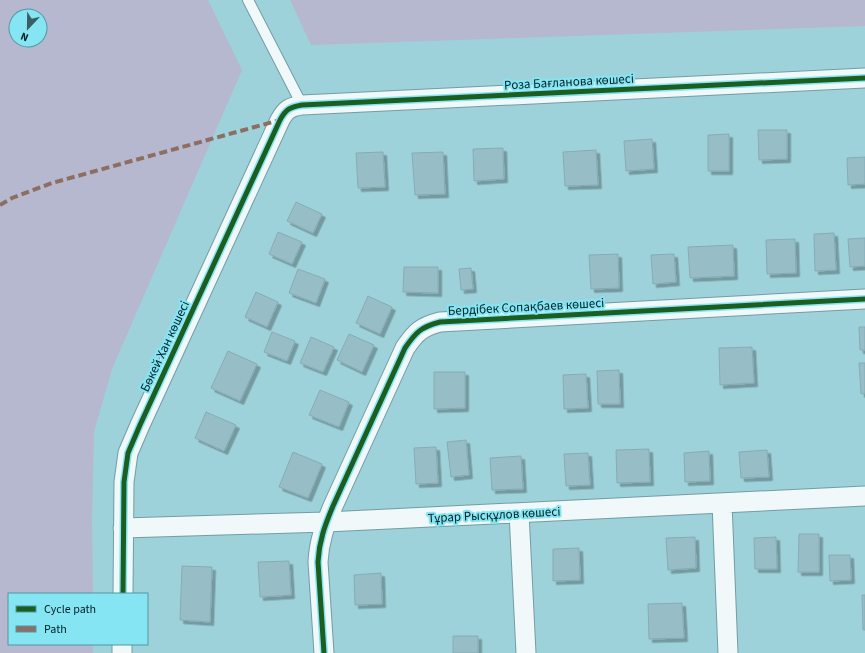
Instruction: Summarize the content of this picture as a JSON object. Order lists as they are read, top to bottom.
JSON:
{
  "streets": {
    "street": [
      "Роза Бағланова көшесі",
      "Бердібек Сопақбаев көшесі",
      "Бөкей Хан көшесі",
      "Тұрар Рысқұлов көшесі"
    ]
  },
  "crossings": [
    ["Роза Бағланова көшесі", "Бөкей Хан көшесі"],
    ["Бердібек Сопақбаев көшесі", "Тұрар Рысқұлов көшесі"],
    ["Бөкей Хан көшесі", "Тұрар Рысқұлов көшесі"]
  ],
  "legend": ["Cycle path", "Path"],
  "north": "bottom"
}
